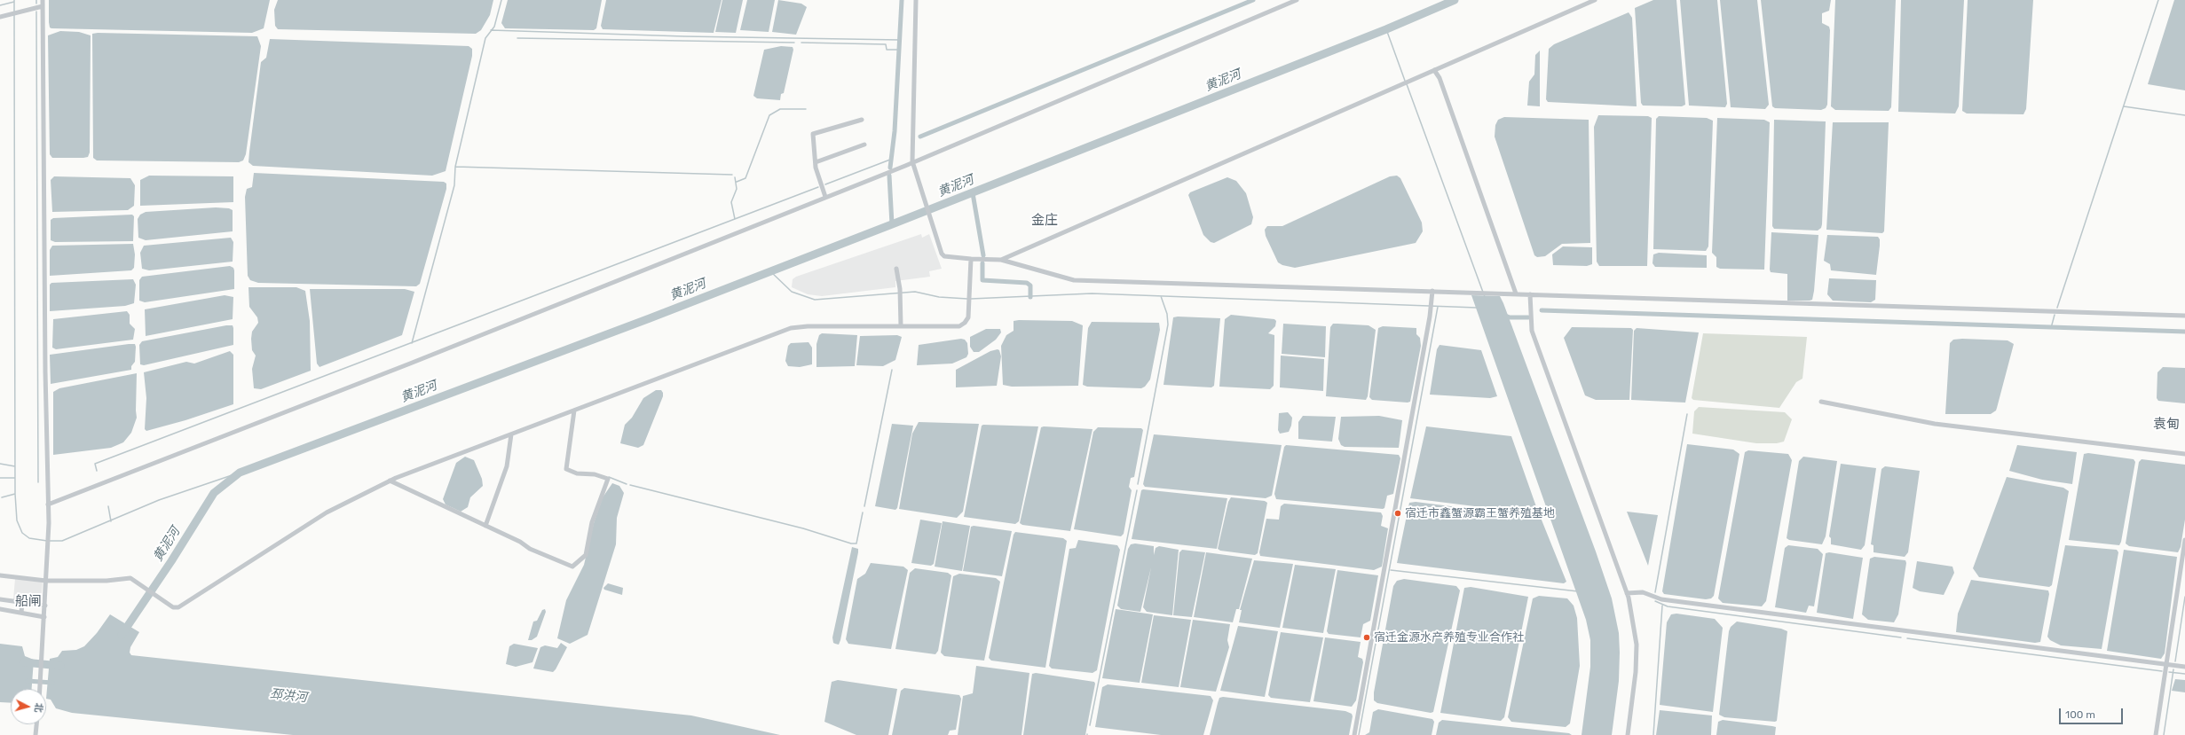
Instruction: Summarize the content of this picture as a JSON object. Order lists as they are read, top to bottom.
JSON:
{
  "districts": ["金庄", "袁甸", "船闸"],
  "water": ["黄泥河", "邳洪河"],
  "places": ["宿迁市鑫蟹源霸王蟹养殖基地", "宿迁金源水产养殖专业合作社"],
  "scale_bar": "100 m",
  "north": "right"
}
